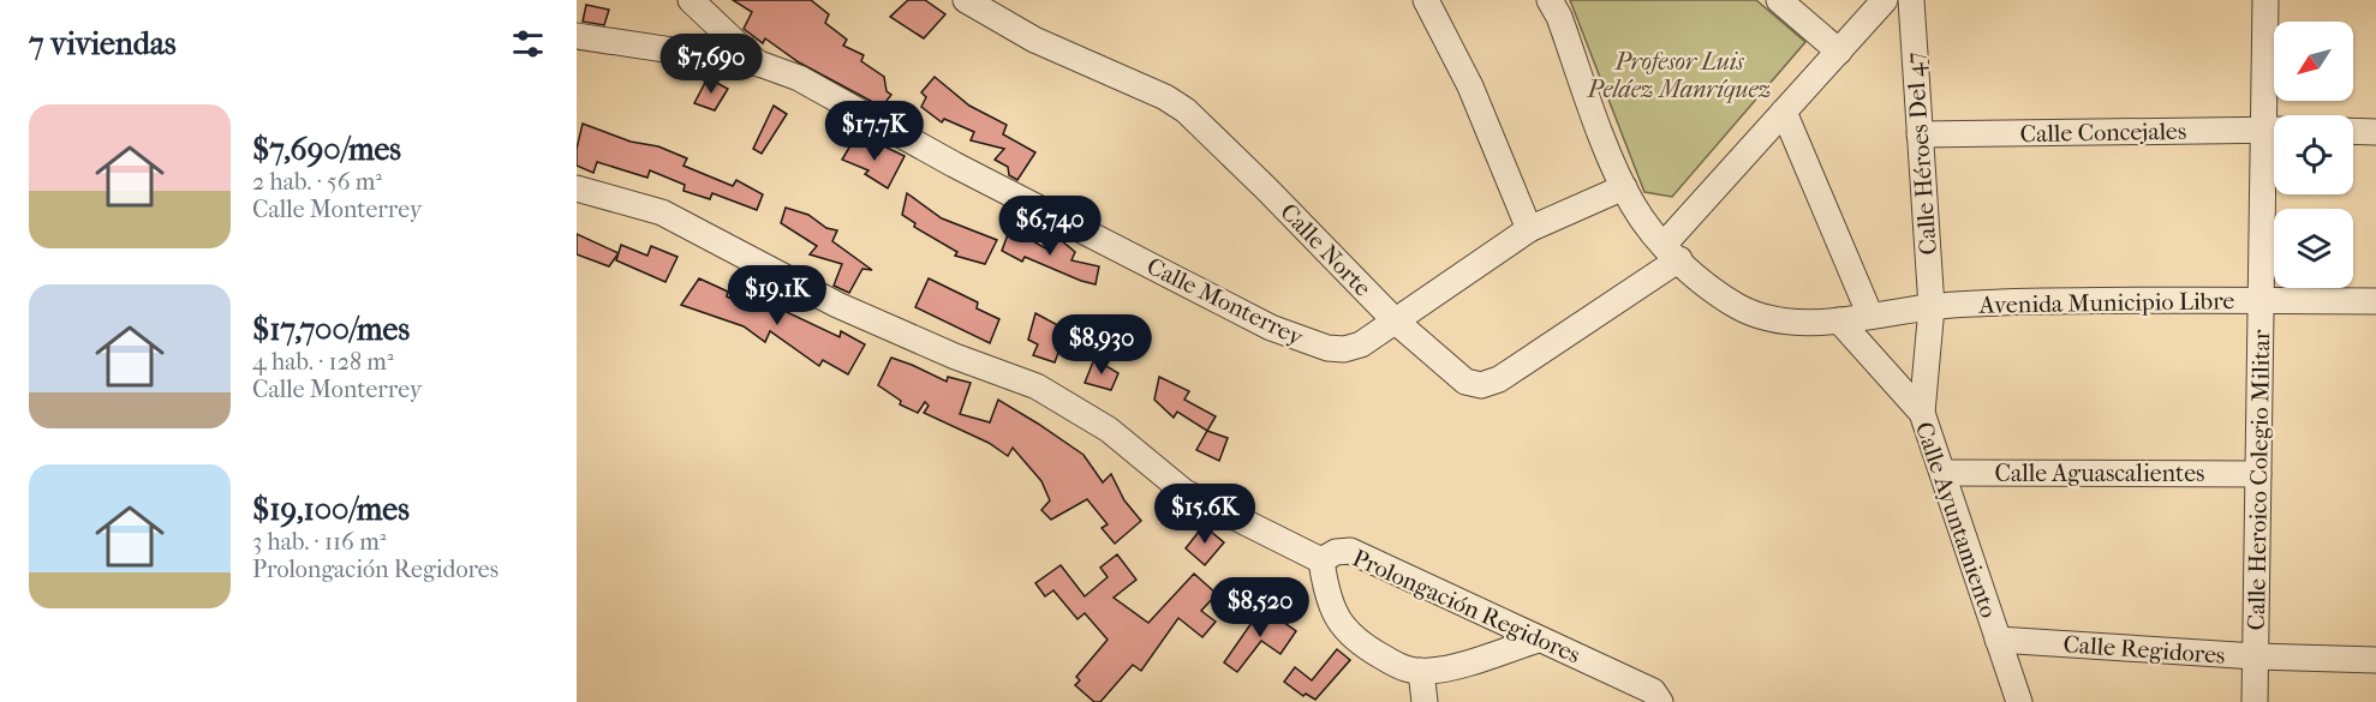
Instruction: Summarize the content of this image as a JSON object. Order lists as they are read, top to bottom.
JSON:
{
  "streets": {
    "street": [
      "Calle Concejales",
      "Calle Héroes Del 47",
      "Calle Norte",
      "Calle Monterrey",
      "Avenida Municipio Libre",
      "Calle Aguascalientes",
      "Calle Heroico Colegio Militar",
      "Calle Ayuntamiento",
      "Prolongación Regidores",
      "Calle Regidores"
    ]
  },
  "crossings": [
    ["Calle Concejales", "Calle Héroes Del 47"],
    ["Calle Héroes Del 47", "Avenida Municipio Libre"],
    ["Calle Héroes Del 47", "Calle Ayuntamiento"],
    ["Calle Norte", "Calle Monterrey"],
    ["Calle Norte", "Avenida Municipio Libre"],
    ["Calle Monterrey", "Avenida Municipio Libre"],
    ["Avenida Municipio Libre", "Calle Heroico Colegio Militar"],
    ["Avenida Municipio Libre", "Calle Ayuntamiento"],
    ["Calle Aguascalientes", "Calle Heroico Colegio Militar"],
    ["Calle Aguascalientes", "Calle Ayuntamiento"],
    ["Calle Heroico Colegio Militar", "Calle Regidores"],
    ["Calle Ayuntamiento", "Calle Regidores"]
  ],
  "parks": ["Profesor Luis Peláez Manríquez"],
  "north": "bottom left",
  "page": {
    "heading": "7 viviendas",
    "price": [
      "$7,690",
      "$17.7K",
      "$6,740",
      "$19.1K",
      "$8,930",
      "$15.6K",
      "$8,520"
    ],
    "list": [
      {
        "name": "$7,690/mes",
        "note": "2 hab. · 56 m² · Calle Monterrey"
      },
      {
        "name": "$17,700/mes",
        "note": "4 hab. · 128 m² · Calle Monterrey"
      },
      {
        "name": "$19,100/mes",
        "note": "3 hab. · 116 m² · Prolongación Regidores"
      }
    ]
  }
}
